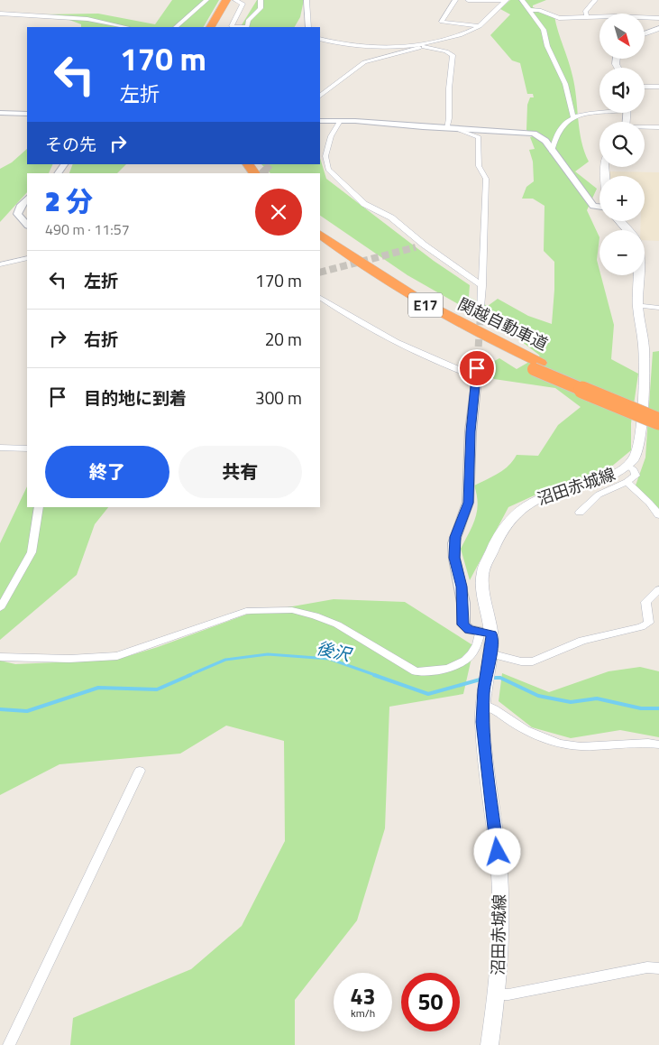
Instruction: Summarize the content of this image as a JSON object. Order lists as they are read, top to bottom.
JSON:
{
  "streets": {
    "highway": ["E17", "関越自動車道"],
    "main road": ["沼田赤城線"]
  },
  "water": ["後沢"],
  "north": "bottom right",
  "page": {
    "map_buttons": ["+", "−"],
    "turn": ["170 m", "左折"],
    "then": "その先",
    "heading": ["2 分", "490 m · 11:57"],
    "list": [
      {
        "name": "左折",
        "value": "170 m"
      },
      {
        "name": "右折",
        "value": "20 m"
      },
      {
        "name": "目的地に到着",
        "value": "300 m"
      }
    ],
    "buttons": ["終了", "共有"],
    "speed": "43 km/h",
    "limit": "50"
  }
}
